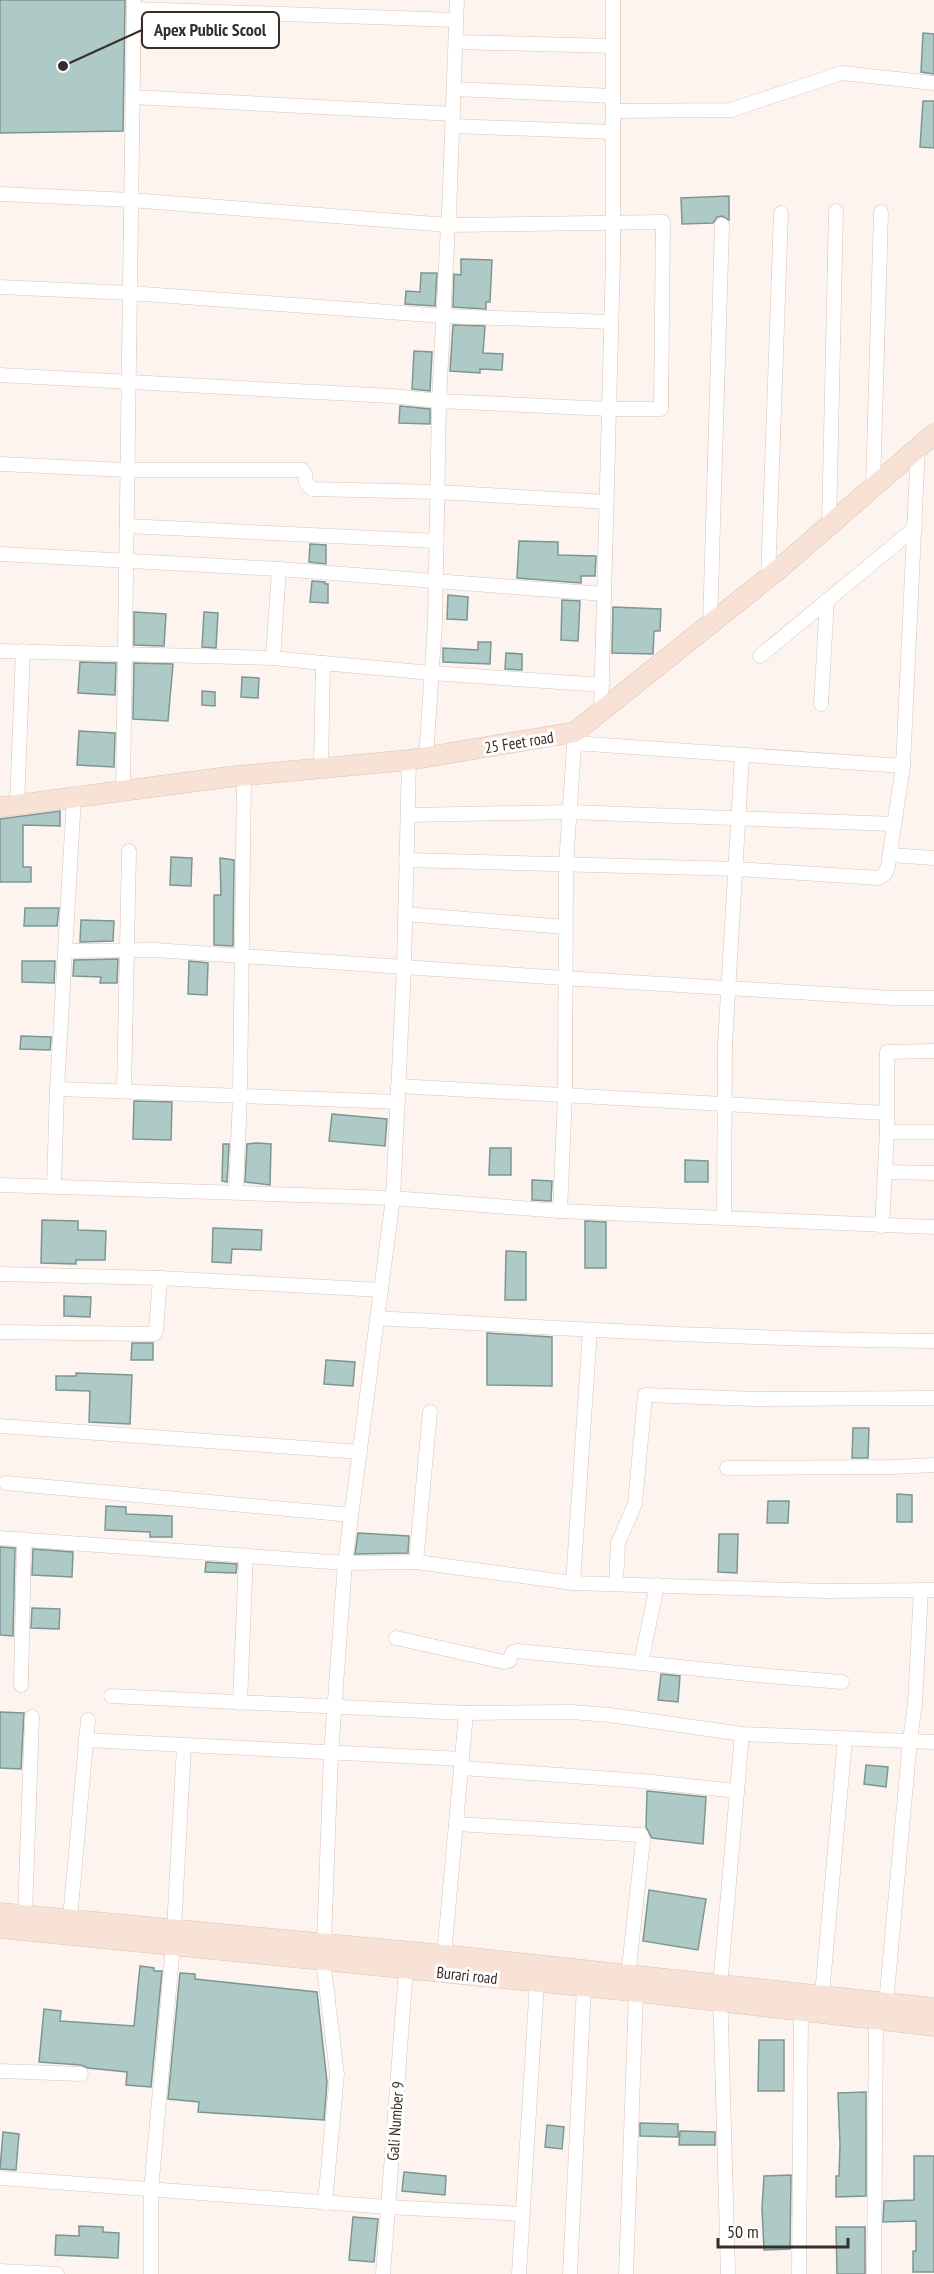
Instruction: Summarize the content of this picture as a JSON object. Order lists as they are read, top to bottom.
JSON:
{
  "streets": {
    "main road": ["25 Feet road", "Burari road"],
    "street": ["Gali Number 9"]
  },
  "crossings": [
    ["Burari road", "Gali Number 9"]
  ],
  "places": ["Apex Public Scool"],
  "scale_bar": "50 m"
}
